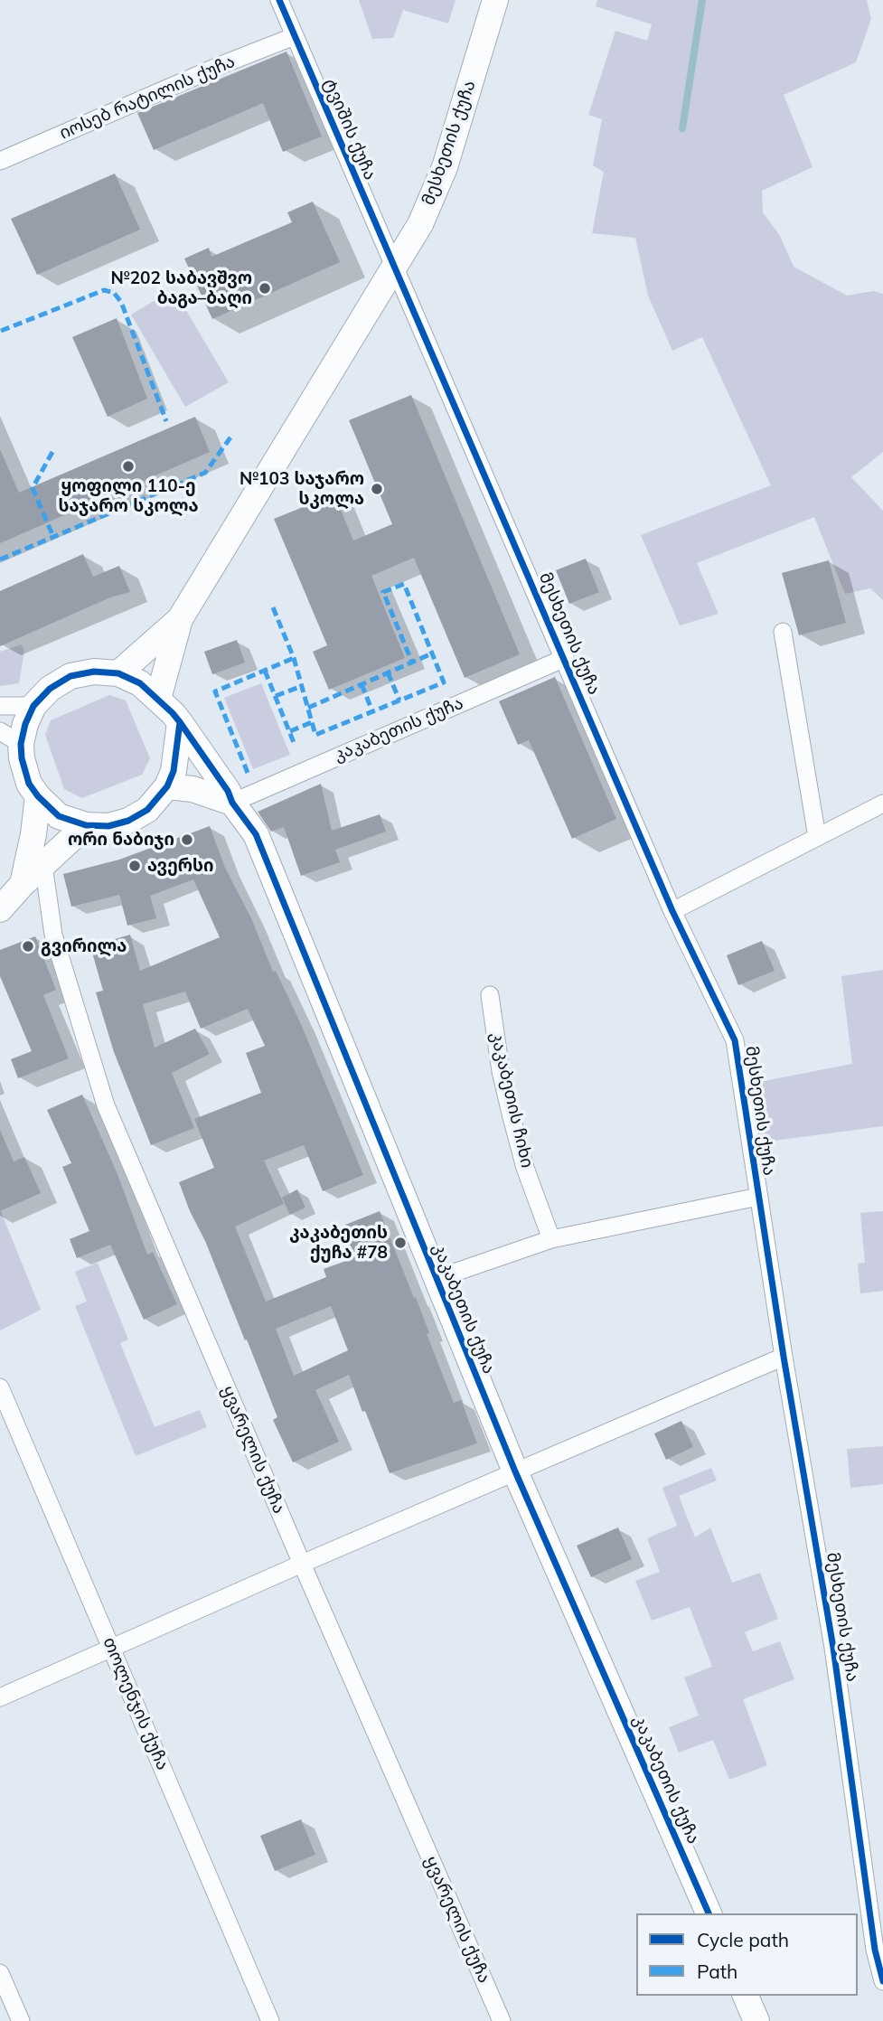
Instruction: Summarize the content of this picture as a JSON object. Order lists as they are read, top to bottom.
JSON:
{
  "streets": {
    "street": [
      "იოსებ რატილის ქუჩა",
      "ტვიშის ქუჩა",
      "მესხეთის ქუჩა",
      "კაკაბეთის ქუჩა",
      "კაკაბეთის ჩიხი",
      "ყვარელის ქუჩა",
      "თოლენჯის ქუჩა"
    ]
  },
  "crossings": [
    ["იოსებ რატილის ქუჩა", "ტვიშის ქუჩა"],
    ["ტვიშის ქუჩა", "მესხეთის ქუჩა"],
    ["მესხეთის ქუჩა", "კაკაბეთის ქუჩა"]
  ],
  "places": [
    "№202 საბავშვო ბაგა–ბაღი",
    "ყოფილი 110-ე საჯარო სკოლა",
    "№103 საჯარო სკოლა",
    "ორი ნაბიჯი",
    "ავერსი",
    "გვირილა",
    "კაკაბეთის ქუჩა #78"
  ],
  "legend": ["Cycle path", "Path"]
}
